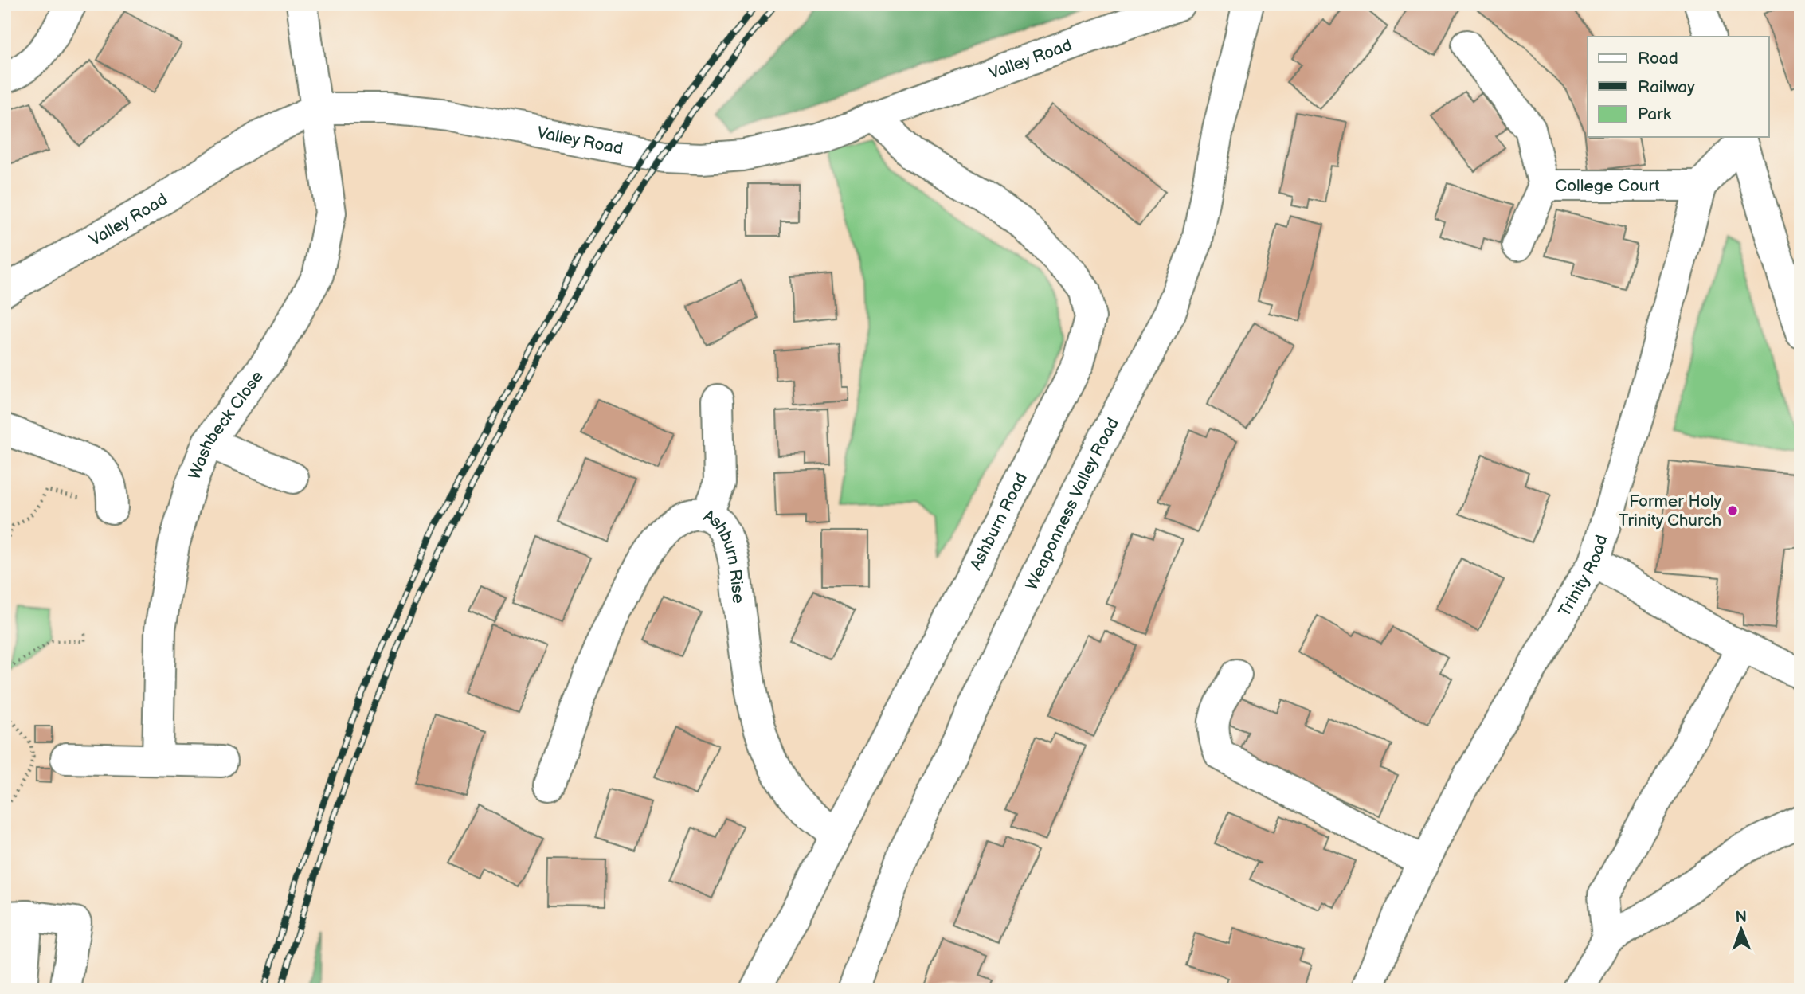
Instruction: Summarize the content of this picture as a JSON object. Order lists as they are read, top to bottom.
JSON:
{
  "streets": {
    "street": [
      "Valley Road",
      "College Court",
      "Washbeck Close",
      "Weaponness Valley Road",
      "Ashburn Road",
      "Ashburn Rise",
      "Trinity Road"
    ]
  },
  "crossings": [
    ["Valley Road", "Washbeck Close"],
    ["Valley Road", "Ashburn Road"],
    ["College Court", "Trinity Road"],
    ["Ashburn Road", "Ashburn Rise"]
  ],
  "places": ["Former Holy Trinity Church"],
  "legend": ["Road", "Railway", "Park"],
  "north": "top"
}
